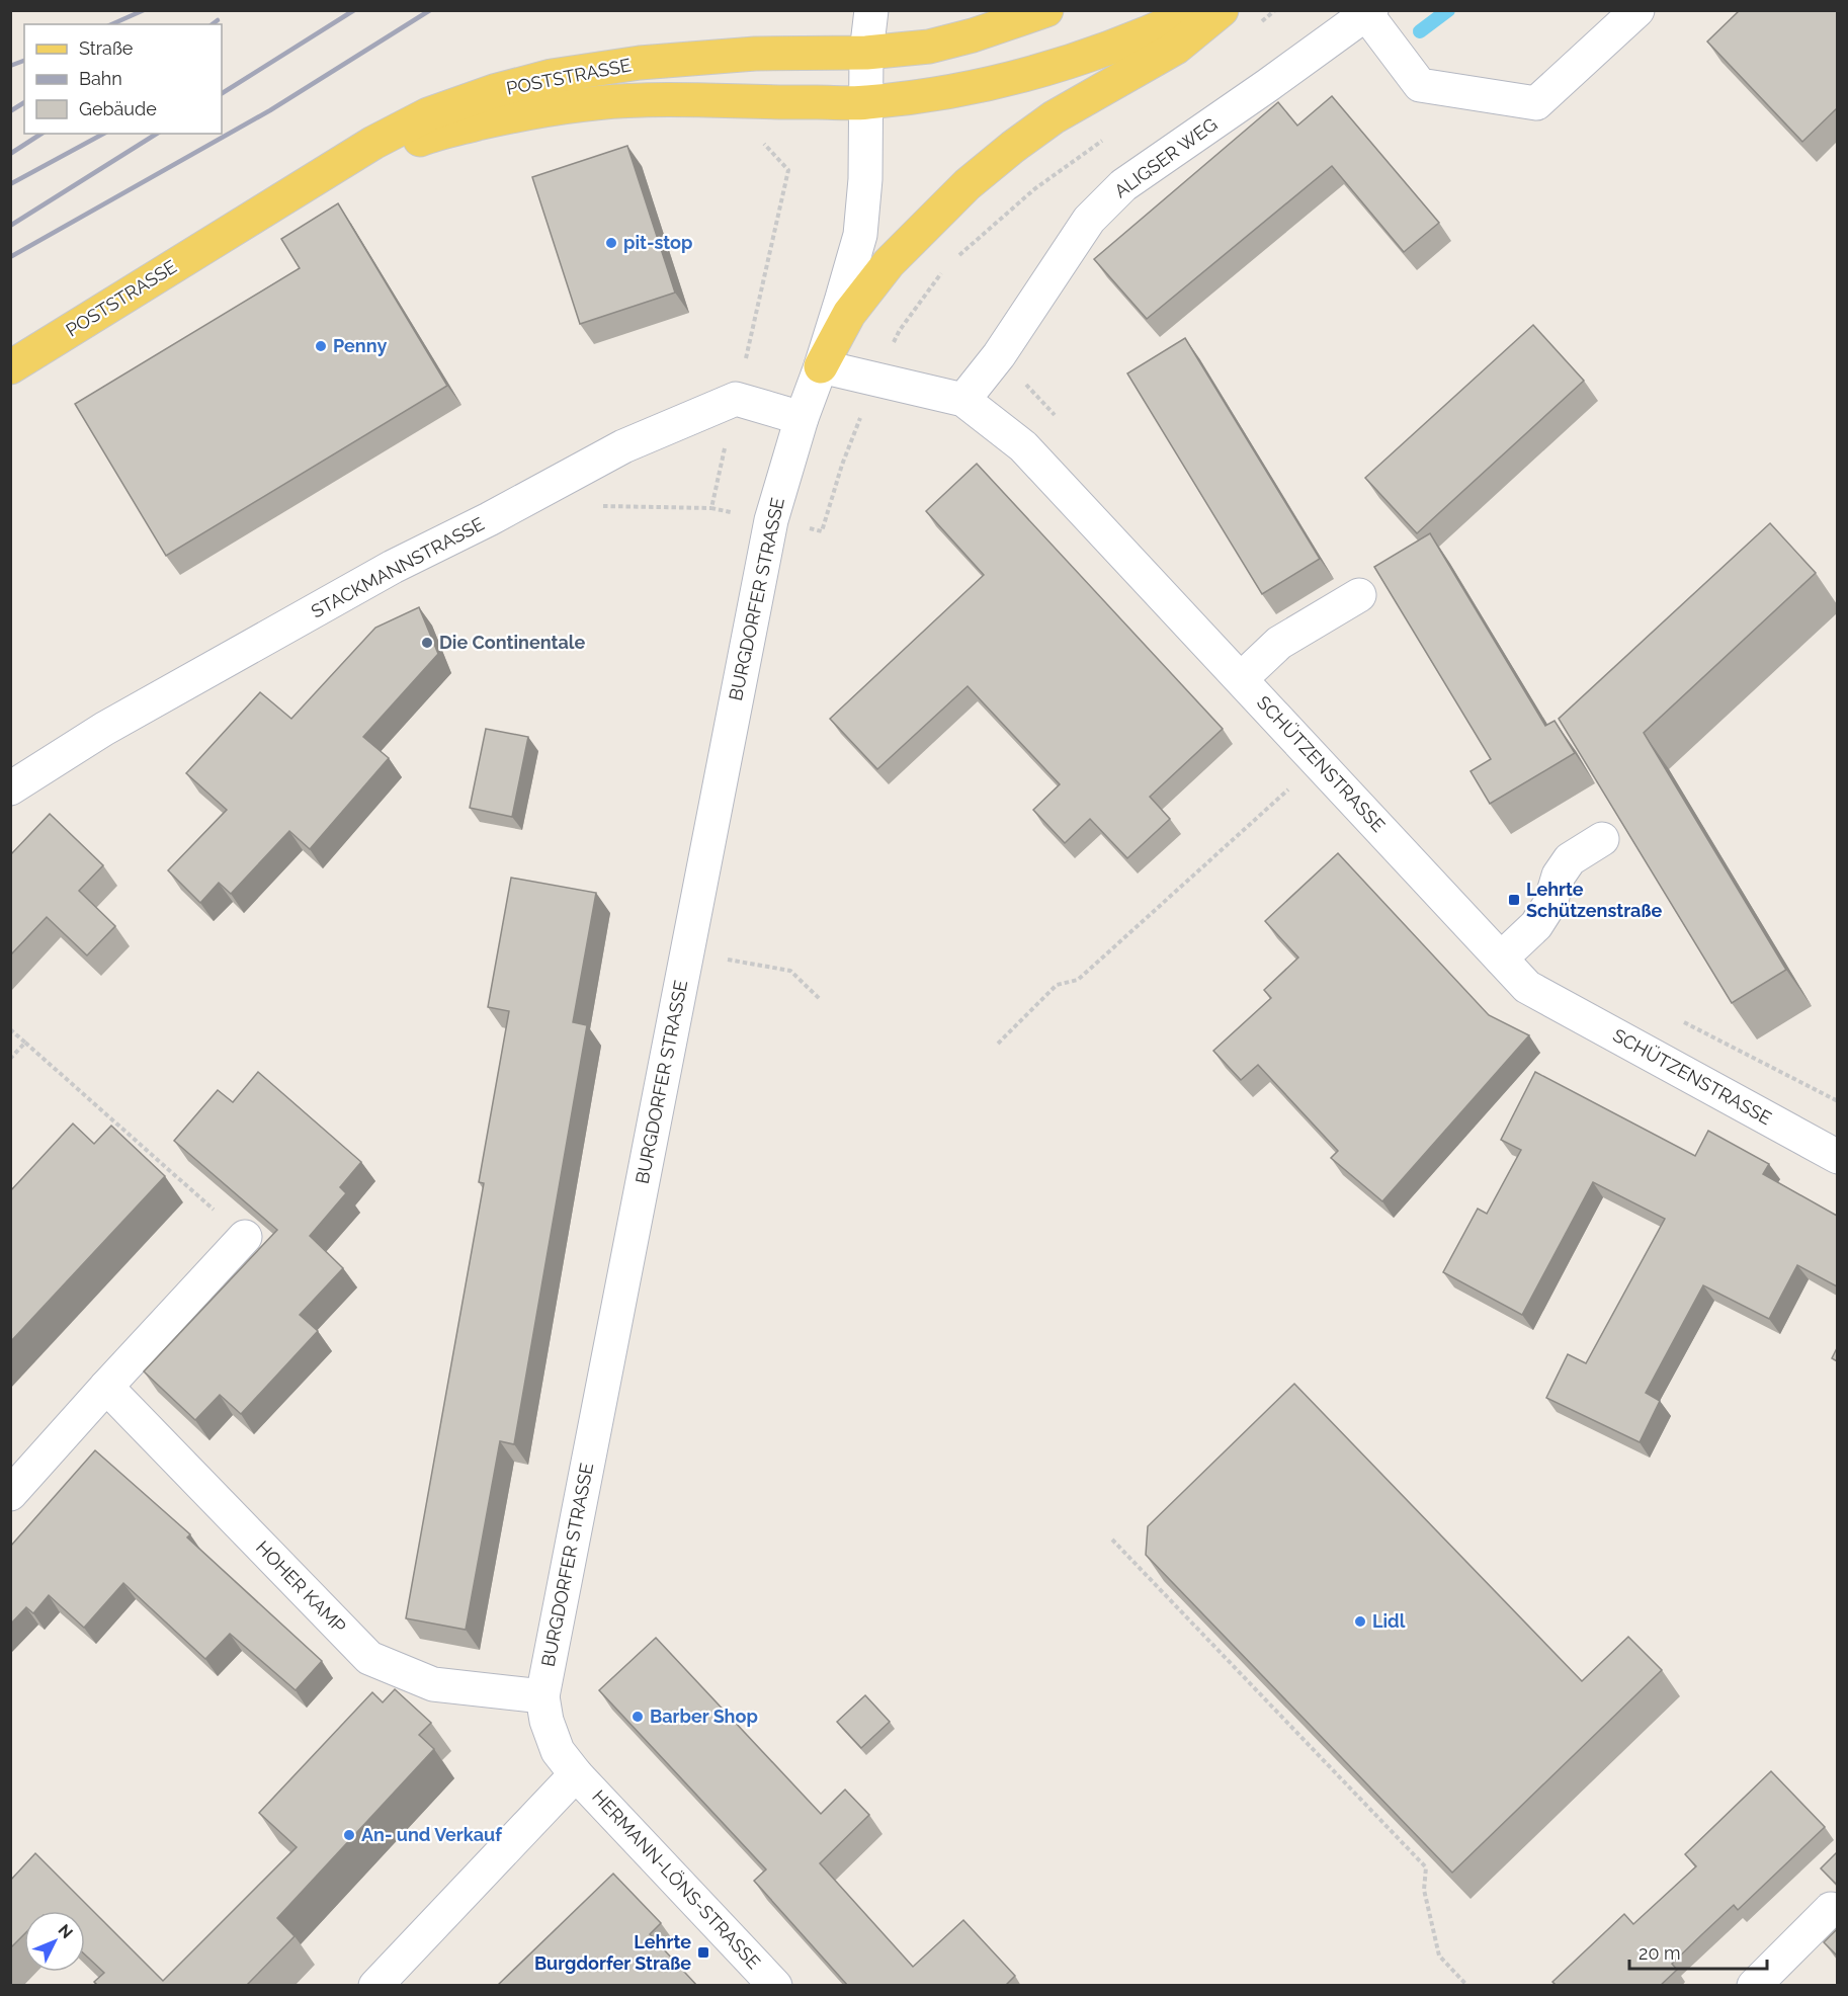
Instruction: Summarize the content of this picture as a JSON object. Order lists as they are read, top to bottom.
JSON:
{
  "streets": {
    "main road": ["POSTSTRASSE"],
    "street": [
      "ALIGSER WEG",
      "STACKMANNSTRASSE",
      "BURGDORFER STRASSE",
      "SCHÜTZENSTRASSE",
      "HOHER KAMP",
      "HERMANN-LÖNS-STRASSE"
    ]
  },
  "crossings": [
    ["POSTSTRASSE", "BURGDORFER STRASSE"],
    ["ALIGSER WEG", "SCHÜTZENSTRASSE"],
    ["BURGDORFER STRASSE", "SCHÜTZENSTRASSE"],
    ["BURGDORFER STRASSE", "HOHER KAMP"],
    ["BURGDORFER STRASSE", "HERMANN-LÖNS-STRASSE"]
  ],
  "places": {
    "other": [
      "pit-stop",
      "Penny",
      "Die Continentale",
      "Lidl",
      "Barber Shop",
      "An- und Verkauf"
    ],
    "transit": ["Lehrte Schützenstraße", "Lehrte Burgdorfer Straße"]
  },
  "legend": ["Straße", "Bahn", "Gebäude"],
  "scale_bar": "20 m",
  "north": "top right"
}
